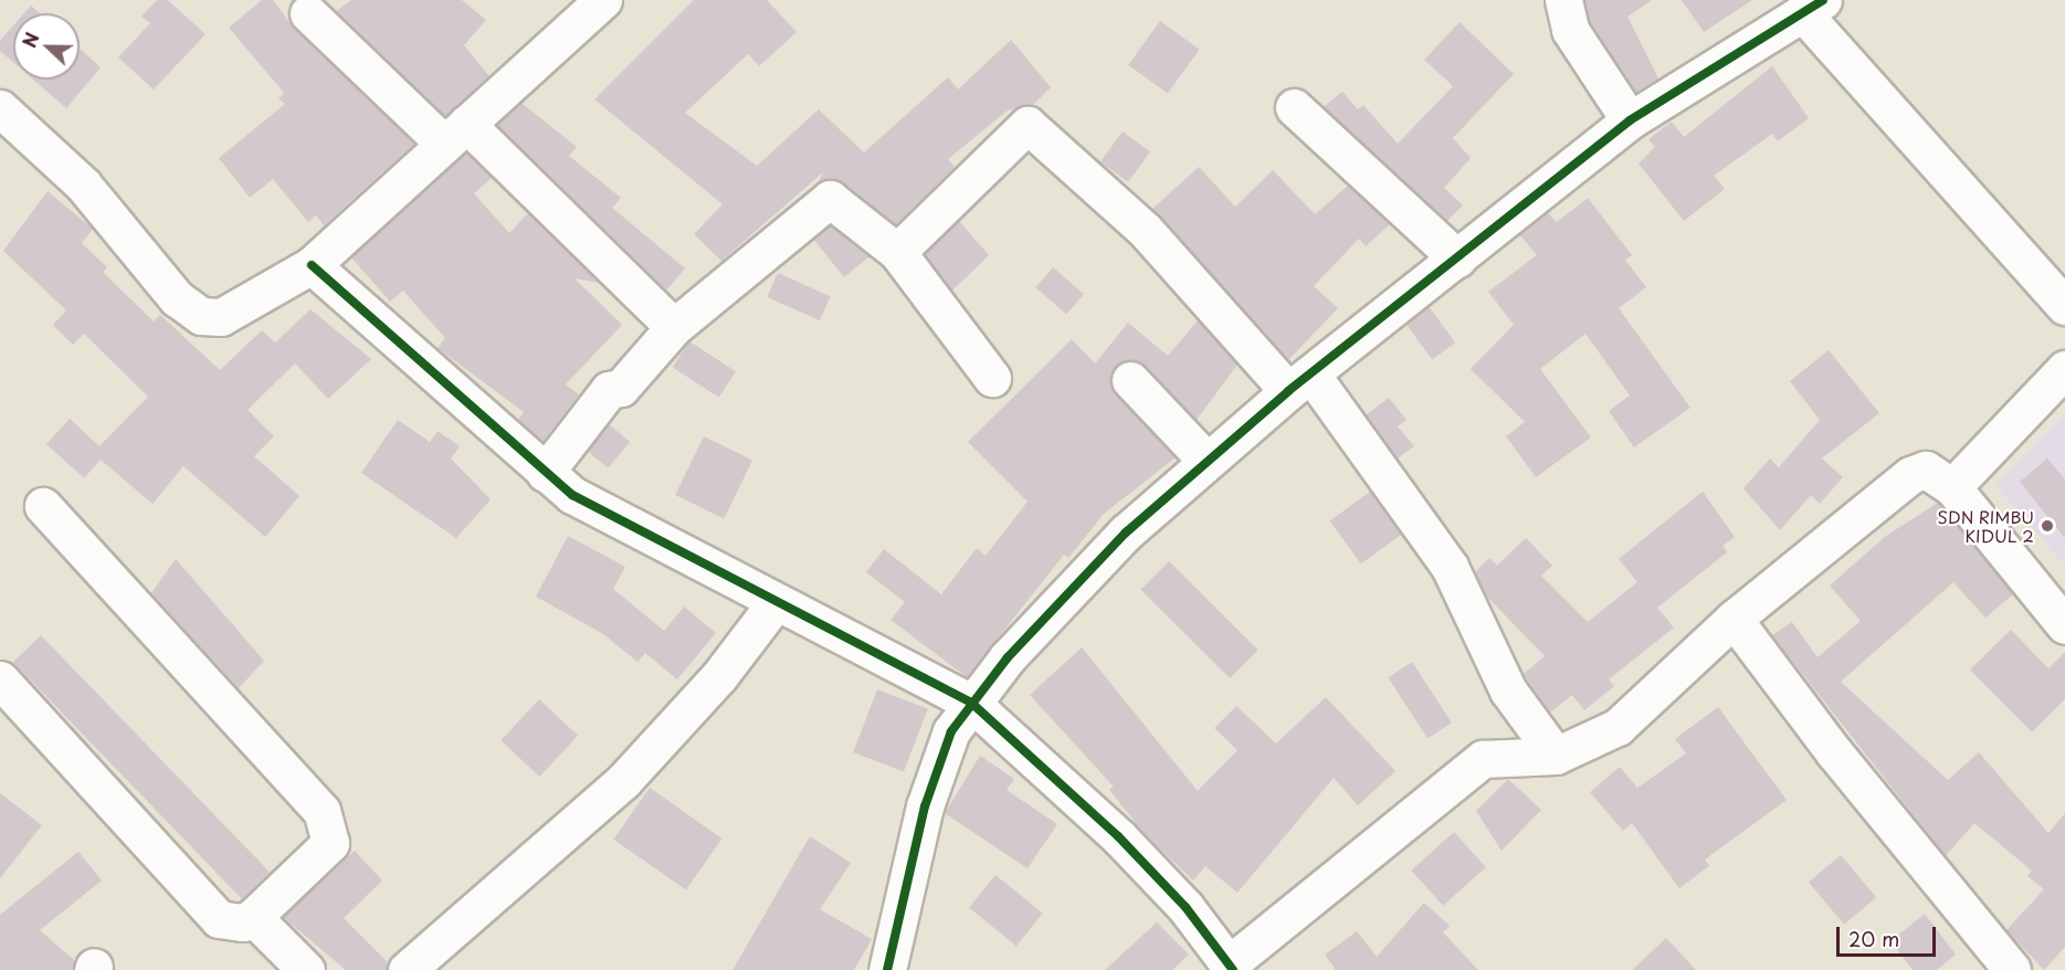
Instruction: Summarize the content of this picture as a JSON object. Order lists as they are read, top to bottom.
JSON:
{
  "places": ["SDN RIMBU KIDUL 2"],
  "scale_bar": "20 m",
  "north": "left"
}
